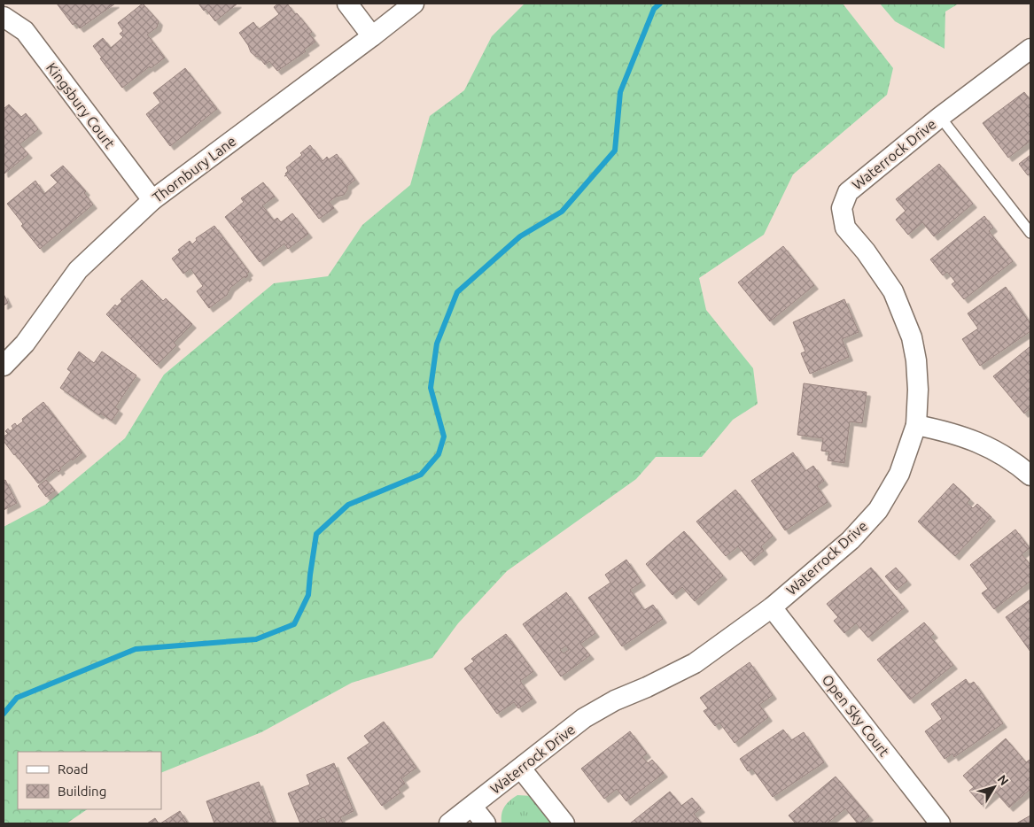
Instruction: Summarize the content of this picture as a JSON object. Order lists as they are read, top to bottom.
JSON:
{
  "streets": {
    "street": [
      "Kingsbury Court",
      "Waterrock Drive",
      "Thornbury Lane",
      "Open Sky Court"
    ]
  },
  "crossings": [
    ["Kingsbury Court", "Thornbury Lane"],
    ["Waterrock Drive", "Open Sky Court"]
  ],
  "legend": ["Road", "Building"],
  "north": "top right"
}
